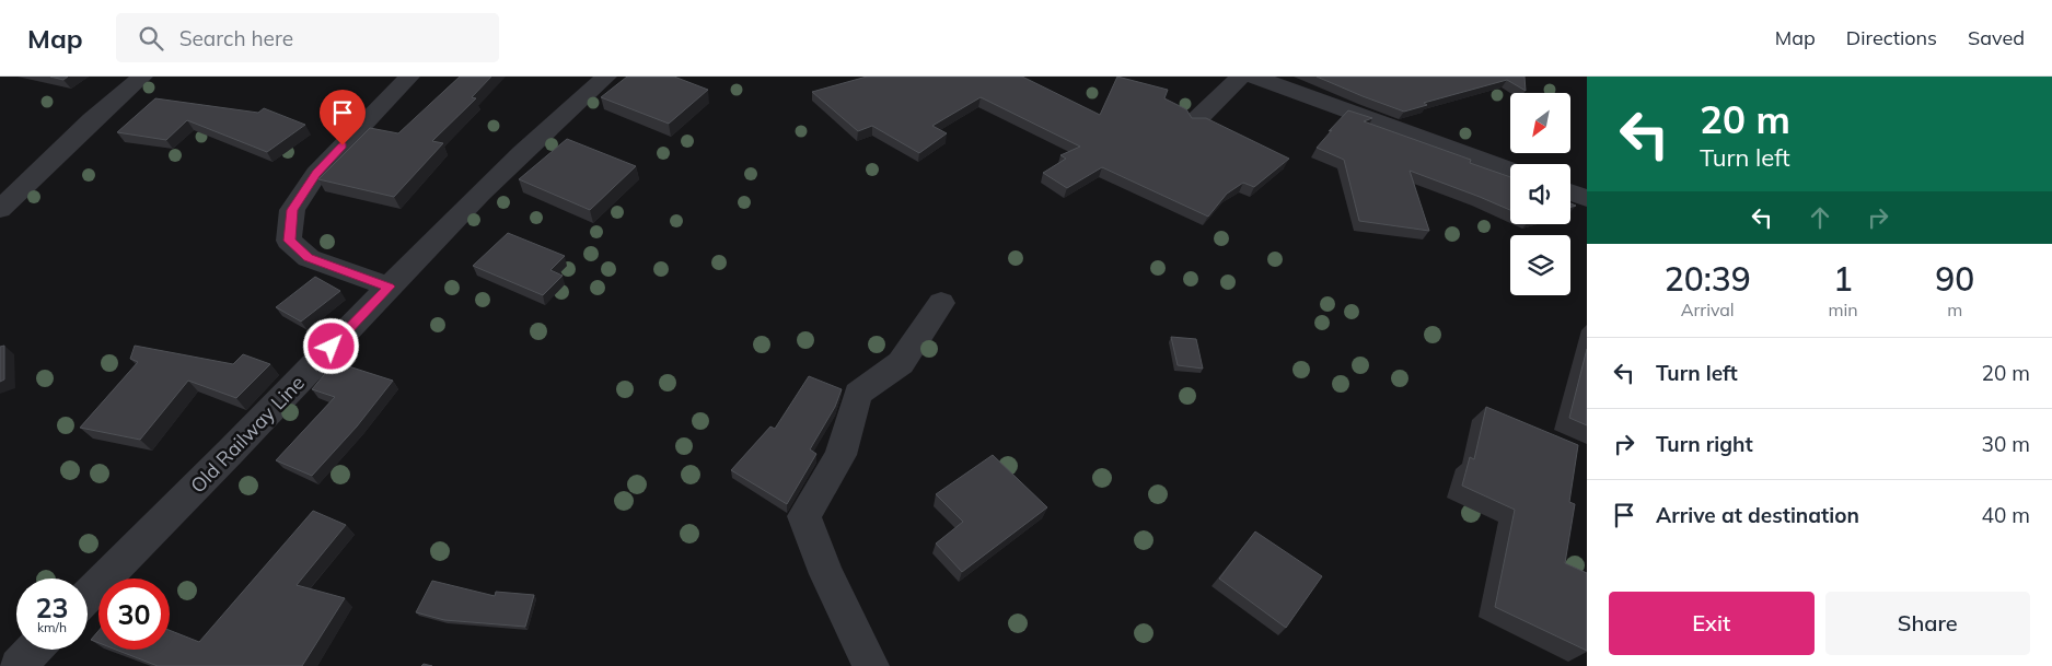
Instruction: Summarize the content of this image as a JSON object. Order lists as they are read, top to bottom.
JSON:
{
  "streets": {
    "street": ["Old Railway Line"]
  },
  "north": "bottom left",
  "page": {
    "header": "Map",
    "search": "Search here",
    "nav": ["Map", "Directions", "Saved"],
    "turn": ["20 m", "Turn left"],
    "eta": [
      "20:39",
      "Arrival",
      "1",
      "min",
      "90",
      "m"
    ],
    "list": [
      {
        "name": "Turn left",
        "value": "20 m"
      },
      {
        "name": "Turn right",
        "value": "30 m"
      },
      {
        "name": "Arrive at destination",
        "value": "40 m"
      }
    ],
    "speed": "23 km/h",
    "limit": "30",
    "buttons": ["Exit", "Share"]
  }
}
